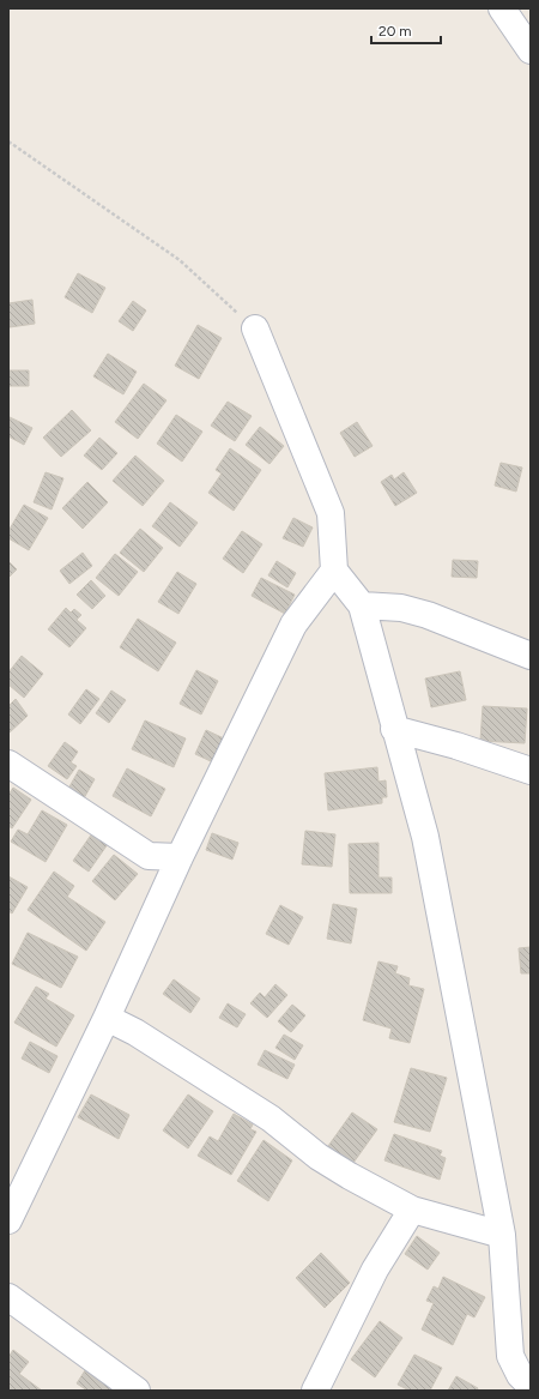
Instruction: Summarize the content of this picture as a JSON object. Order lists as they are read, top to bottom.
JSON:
{
  "scale_bar": "20 m"
}
